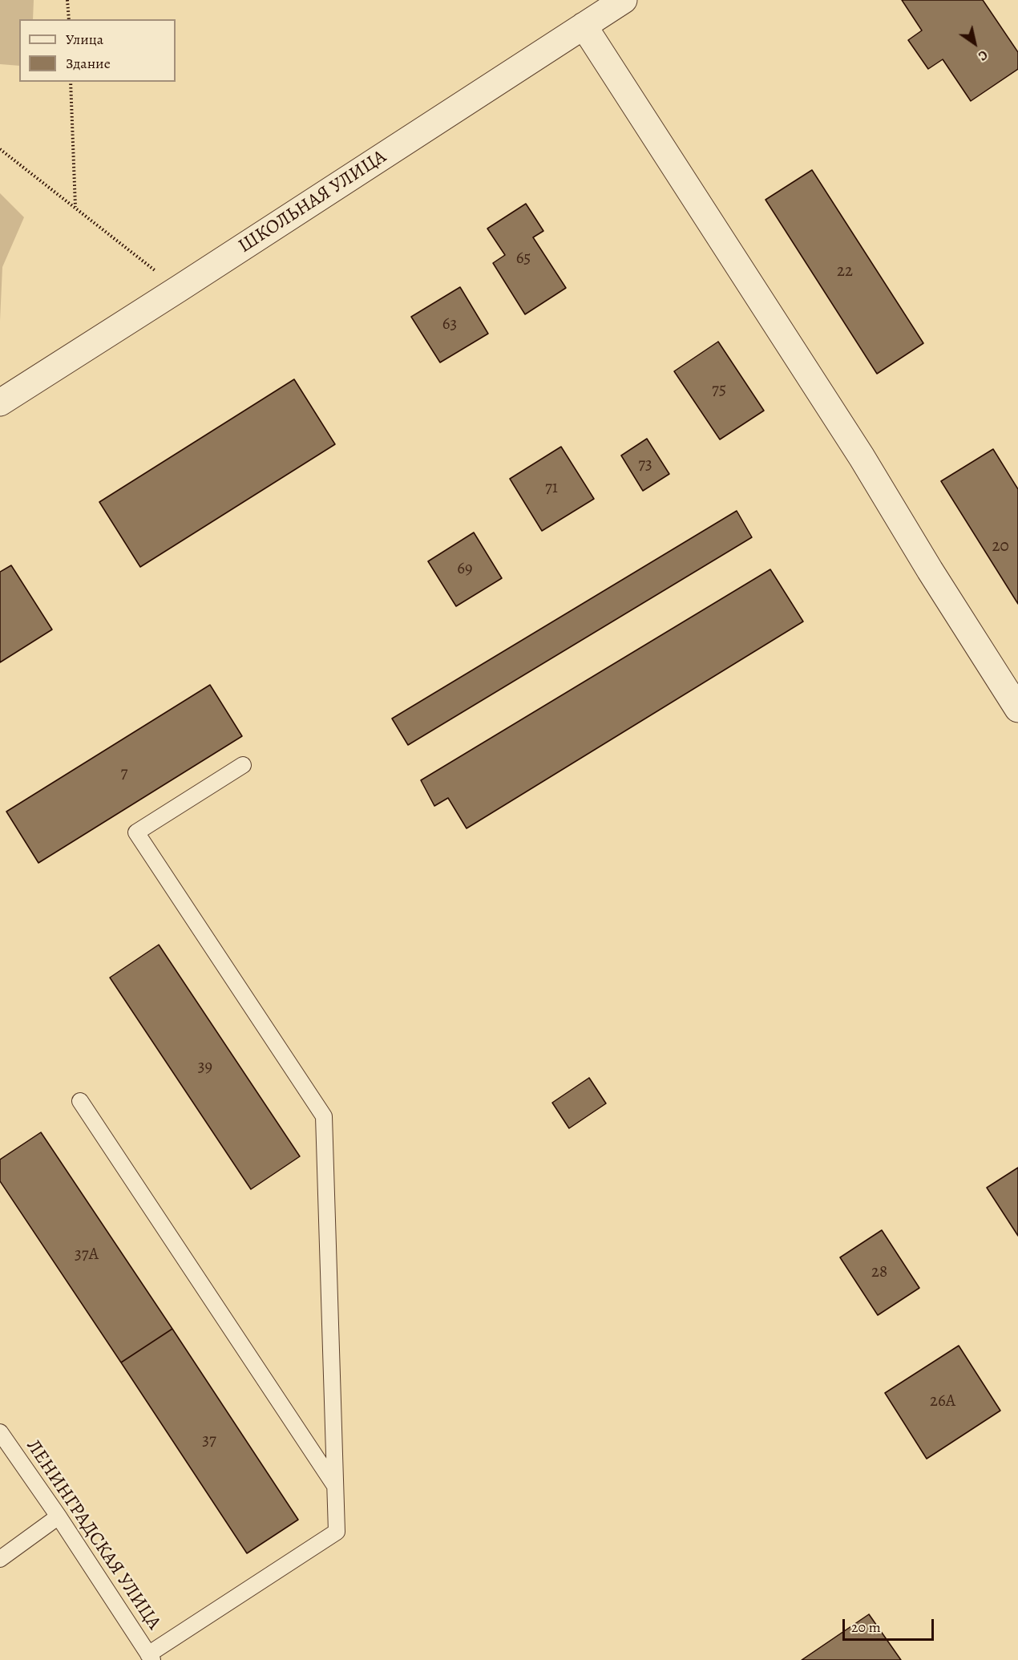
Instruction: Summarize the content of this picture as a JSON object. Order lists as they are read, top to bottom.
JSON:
{
  "streets": {
    "street": ["ШКОЛЬНАЯ УЛИЦА"],
    "lane": ["ЛЕНИНГРАДСКАЯ УЛИЦА"]
  },
  "house_numbers": [
    "65",
    "22",
    "63",
    "75",
    "73",
    "71",
    "20",
    "69",
    "7",
    "39",
    "37А",
    "28",
    "26А",
    "37"
  ],
  "legend": ["Улица", "Здание"],
  "scale_bar": "20 m",
  "north": "bottom right"
}
